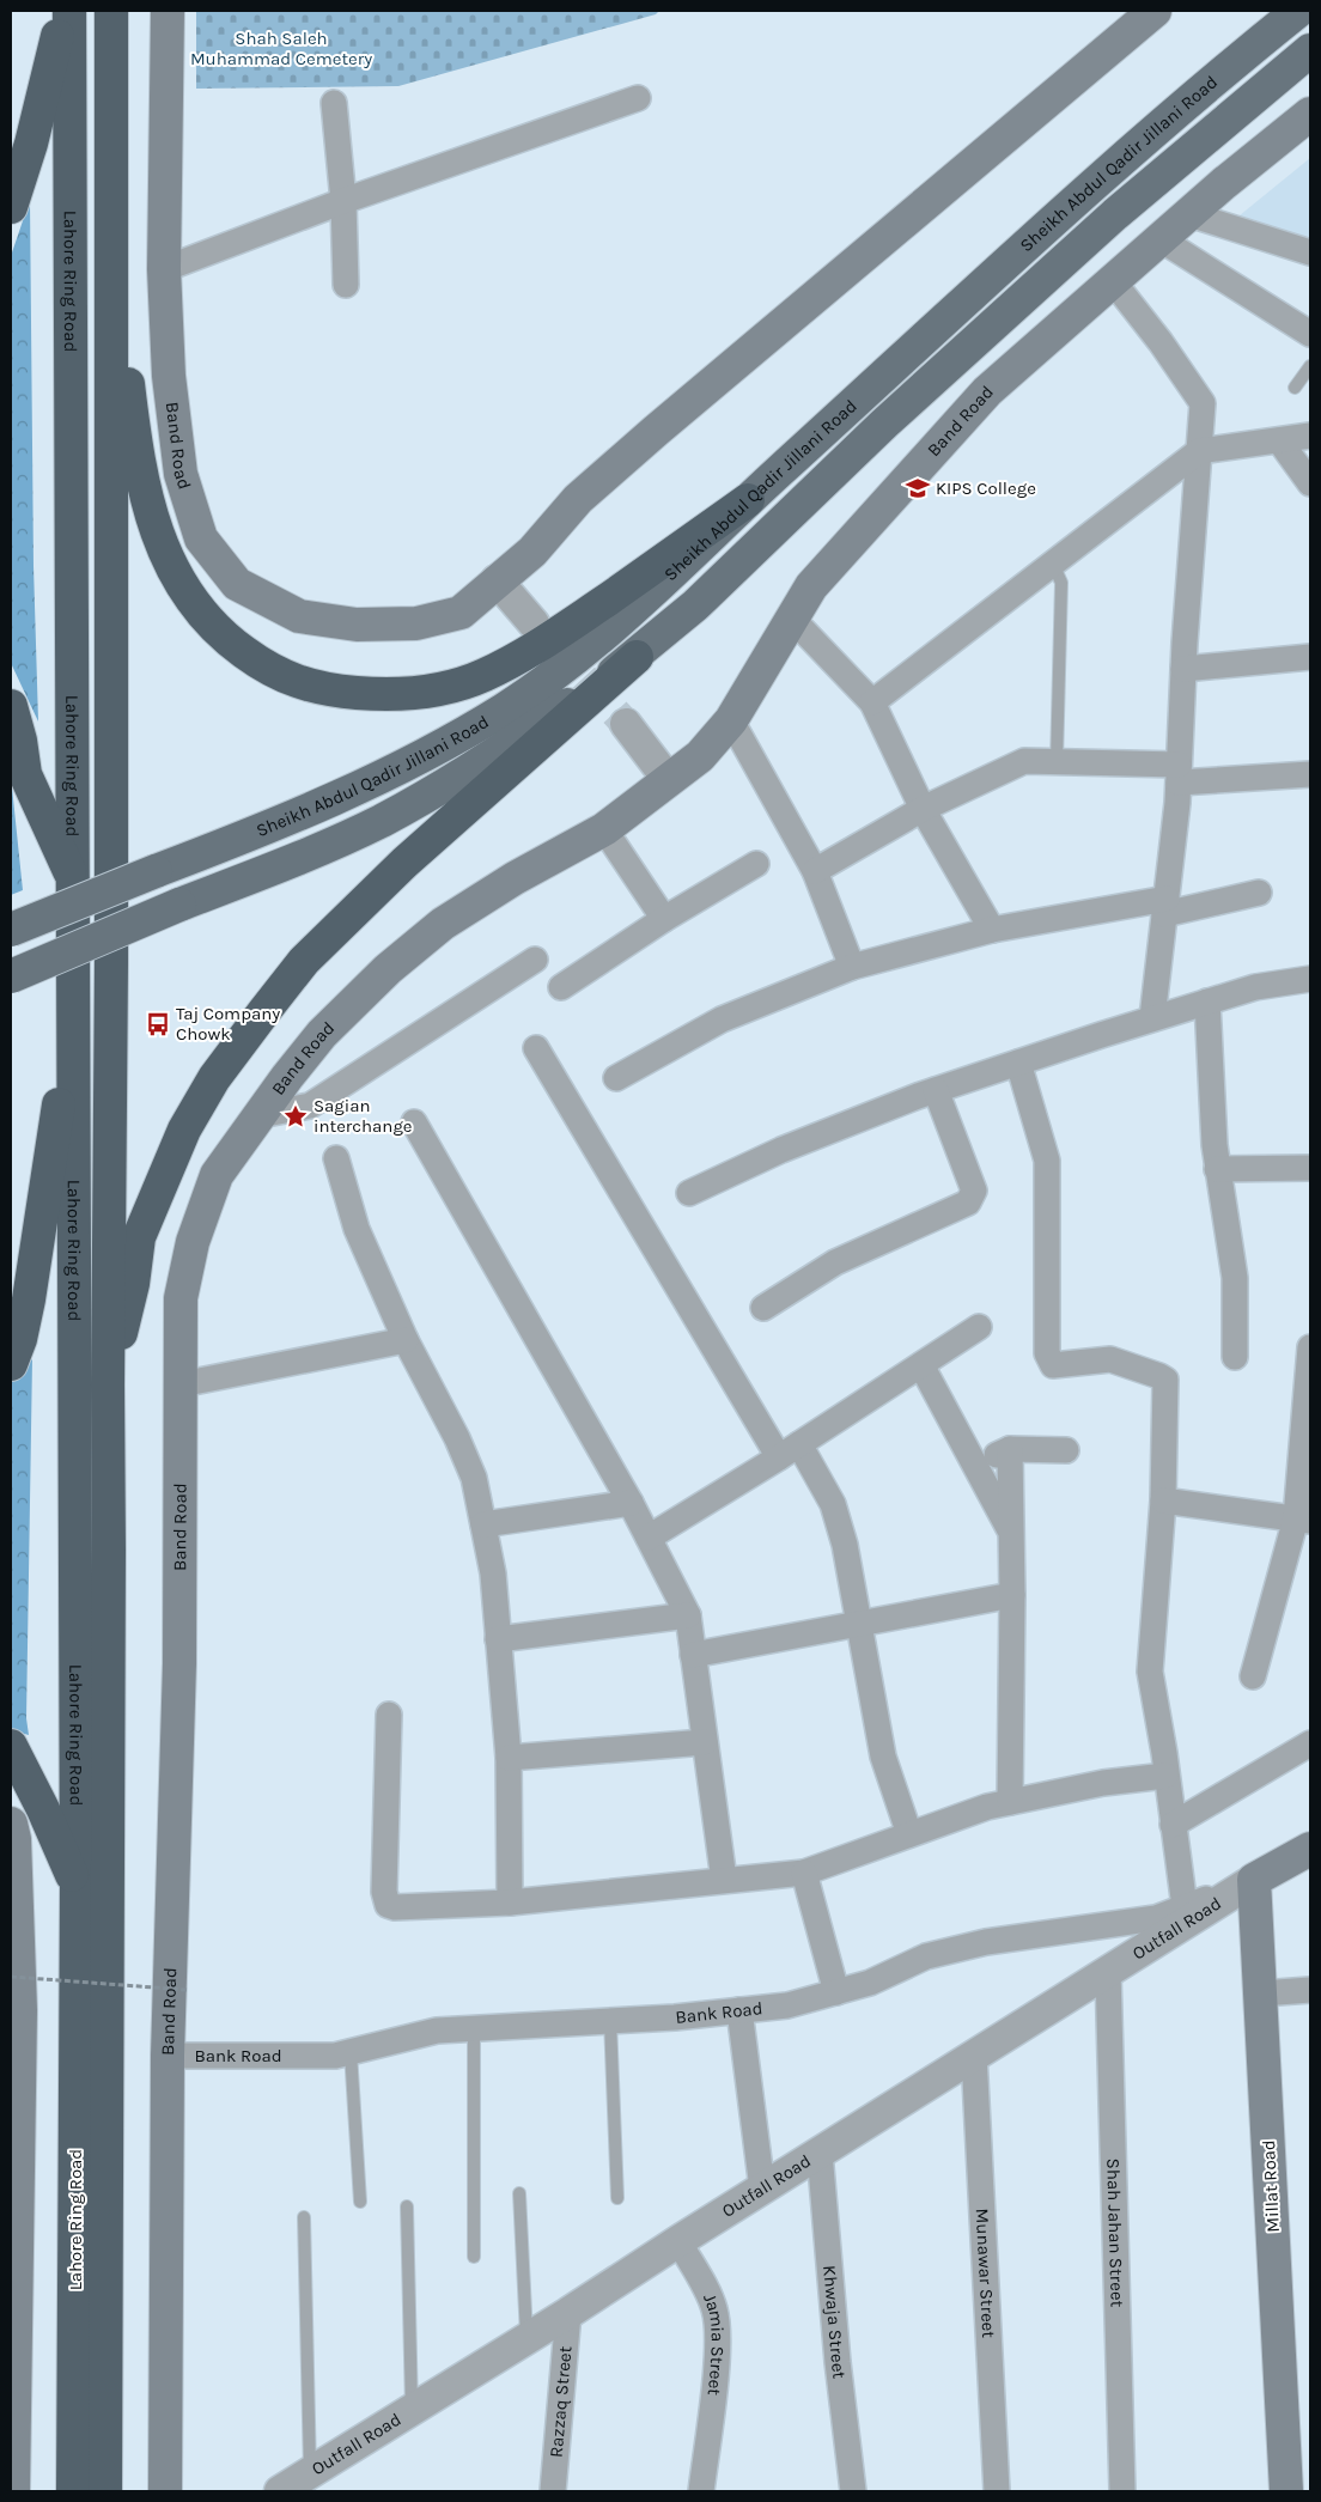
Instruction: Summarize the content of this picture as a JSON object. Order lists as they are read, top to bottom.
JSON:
{
  "streets": {
    "highway": ["Lahore Ring Road"],
    "main road": ["Sheikh Abdul Qadir Jillani Road", "Band Road", "Millat Road"],
    "street": [
      "Outfall Road",
      "Bank Road",
      "Shah Jahan Street",
      "Munawar Street",
      "Khwaja Street",
      "Jamia Street",
      "Razzaq Street"
    ]
  },
  "crossings": [
    ["Band Road", "Bank Road"],
    ["Outfall Road", "Bank Road"],
    ["Outfall Road", "Millat Road"],
    ["Outfall Road", "Shah Jahan Street"],
    ["Outfall Road", "Munawar Street"],
    ["Outfall Road", "Khwaja Street"],
    ["Outfall Road", "Jamia Street"],
    ["Outfall Road", "Razzaq Street"],
    ["Bank Road", "Millat Road"]
  ],
  "parks": ["Shah Saleh Muhammad Cemetery"],
  "places": {
    "school or university": ["KIPS College"],
    "bus stop": ["Taj Company Chowk"],
    "place": ["Sagian interchange"]
  }
}
